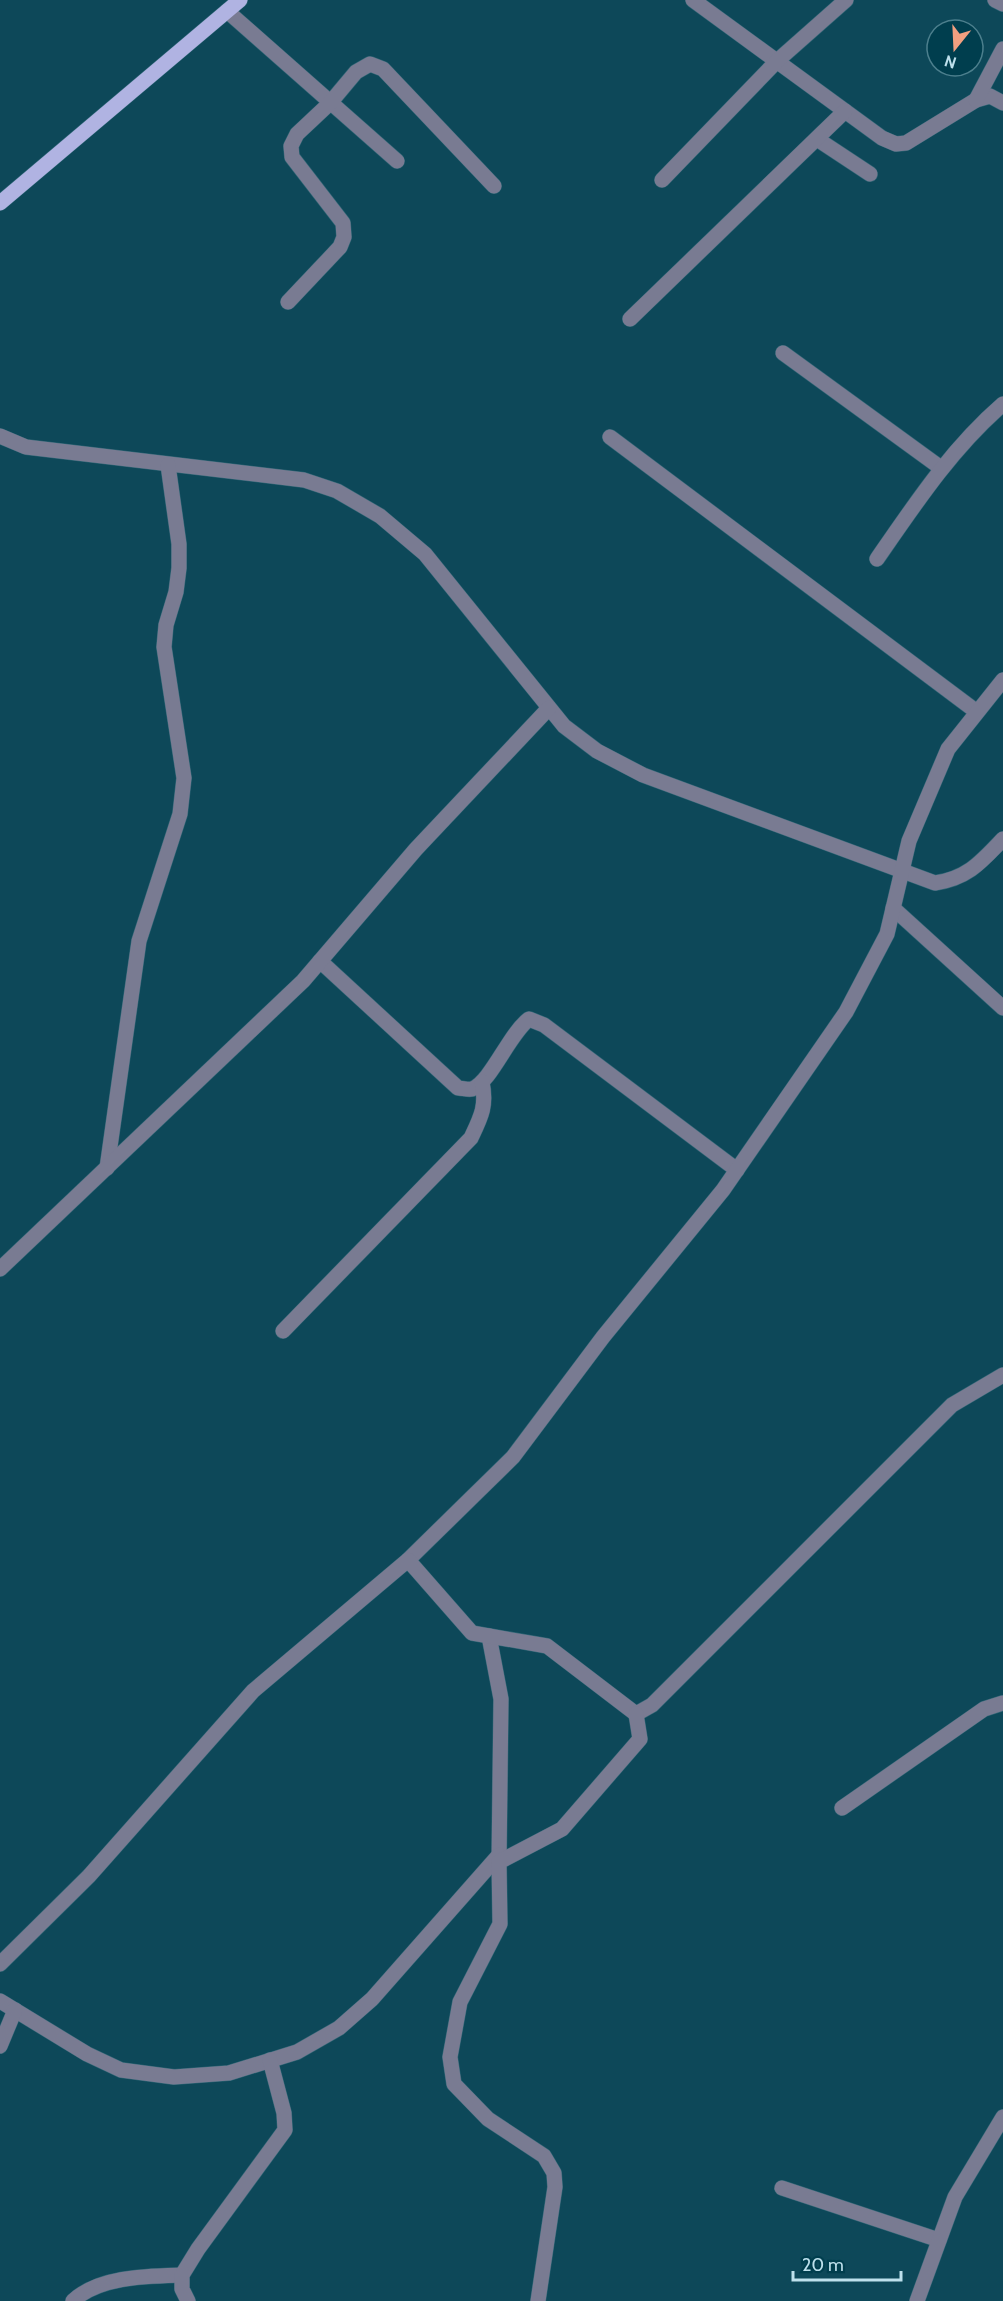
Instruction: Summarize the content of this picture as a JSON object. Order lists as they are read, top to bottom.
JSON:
{
  "scale_bar": "20 m",
  "north": "bottom"
}
